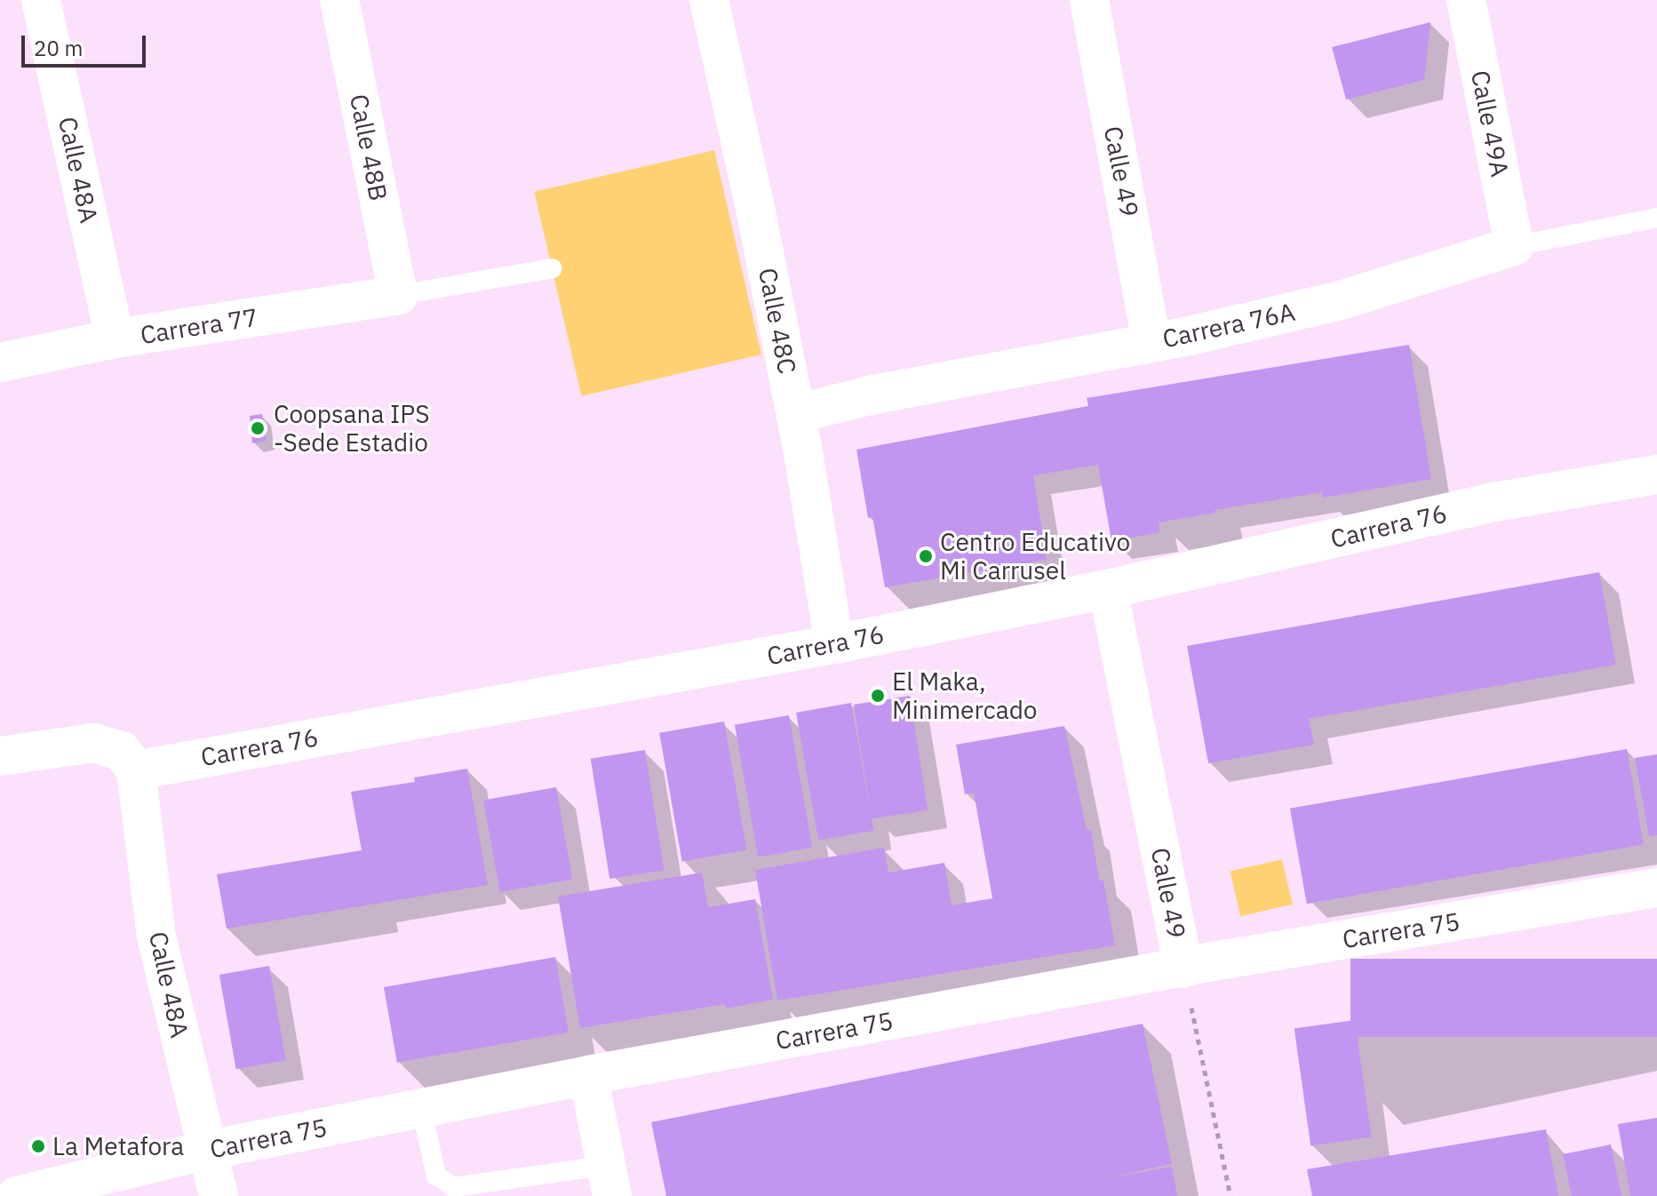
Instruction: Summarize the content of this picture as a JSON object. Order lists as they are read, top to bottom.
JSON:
{
  "streets": {
    "street": [
      "Calle 49A",
      "Calle 48B",
      "Calle 48A",
      "Calle 49",
      "Calle 48C",
      "Carrera 76A",
      "Carrera 77",
      "Carrera 76",
      "Carrera 75"
    ]
  },
  "crossings": [
    ["Calle 49A", "Carrera 76A"],
    ["Calle 48B", "Carrera 77"],
    ["Calle 48A", "Carrera 77"],
    ["Calle 48A", "Carrera 76"],
    ["Calle 48A", "Carrera 75"],
    ["Calle 49", "Carrera 76A"],
    ["Calle 49", "Carrera 76"],
    ["Calle 49", "Carrera 75"],
    ["Calle 48C", "Carrera 76A"],
    ["Calle 48C", "Carrera 76"]
  ],
  "places": [
    "Coopsana IPS -Sede Estadio",
    "Centro Educativo Mi Carrusel",
    "El Maka, Minimercado",
    "La Metafora"
  ],
  "scale_bar": "20 m"
}
